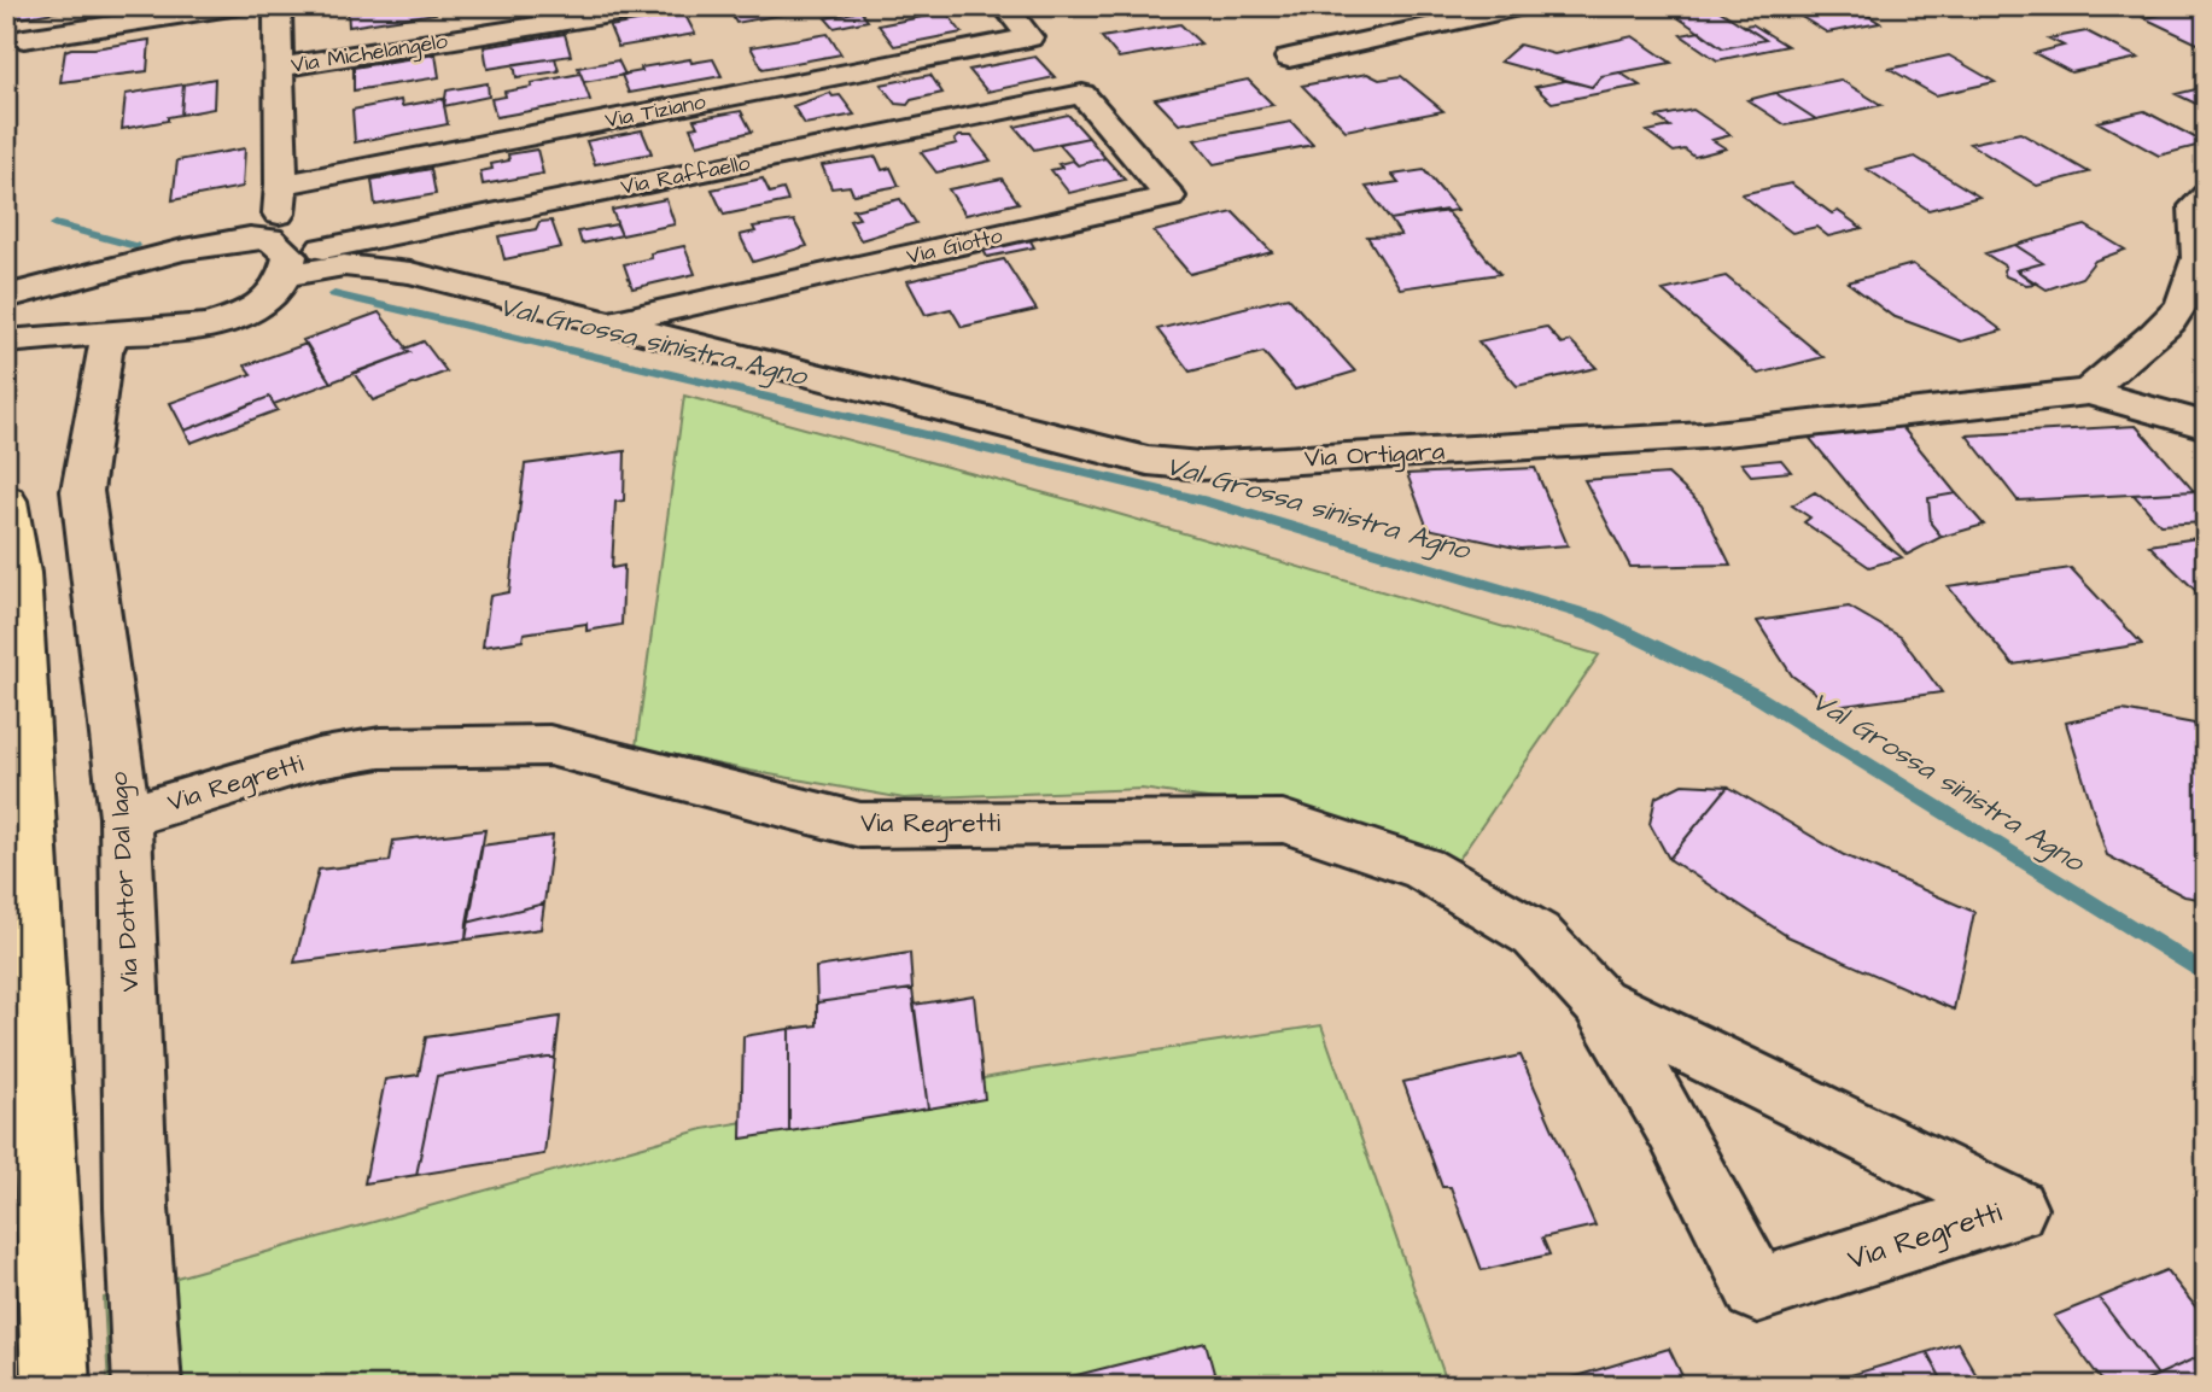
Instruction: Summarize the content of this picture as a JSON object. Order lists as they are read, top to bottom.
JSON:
{
  "streets": {
    "street": [
      "Via Michelangelo",
      "Via Tiziano",
      "Via Raffaello",
      "Via Giotto",
      "Via Ortigara",
      "Via Regretti",
      "Via Dottor Dal lago"
    ]
  },
  "crossings": [
    ["Via Raffaello", "Via Giotto"],
    ["Via Raffaello", "Via Ortigara"],
    ["Via Giotto", "Via Ortigara"],
    ["Via Regretti", "Via Dottor Dal lago"]
  ],
  "water": ["Val Grossa sinistra Agno"]
}
